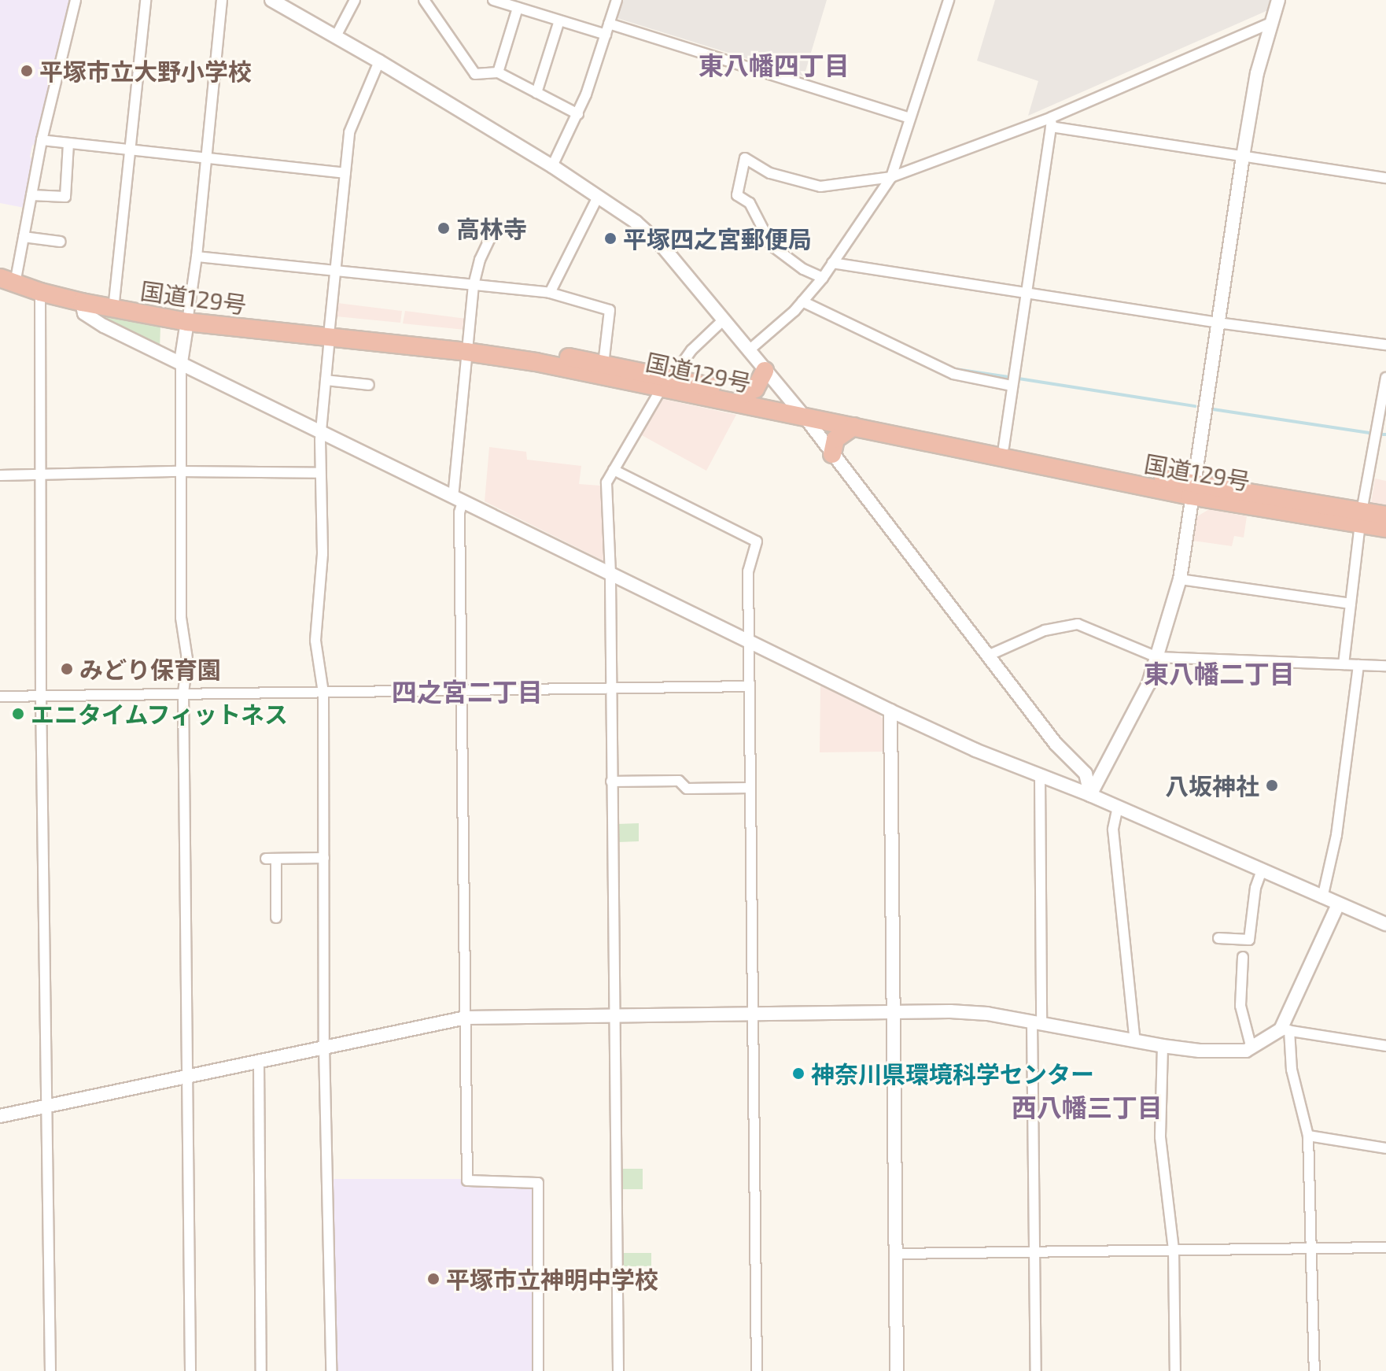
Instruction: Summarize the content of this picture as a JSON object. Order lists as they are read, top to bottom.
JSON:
{
  "streets": {
    "highway": ["国道129号"]
  },
  "districts": [
    "東八幡四丁目",
    "東八幡二丁目",
    "四之宮二丁目",
    "西八幡三丁目"
  ],
  "places": [
    "平塚市立大野小学校",
    "高林寺",
    "平塚四之宮郵便局",
    "みどり保育園",
    "エニタイムフィットネス",
    "八坂神社",
    "神奈川県環境科学センター",
    "平塚市立神明中学校"
  ]
}
